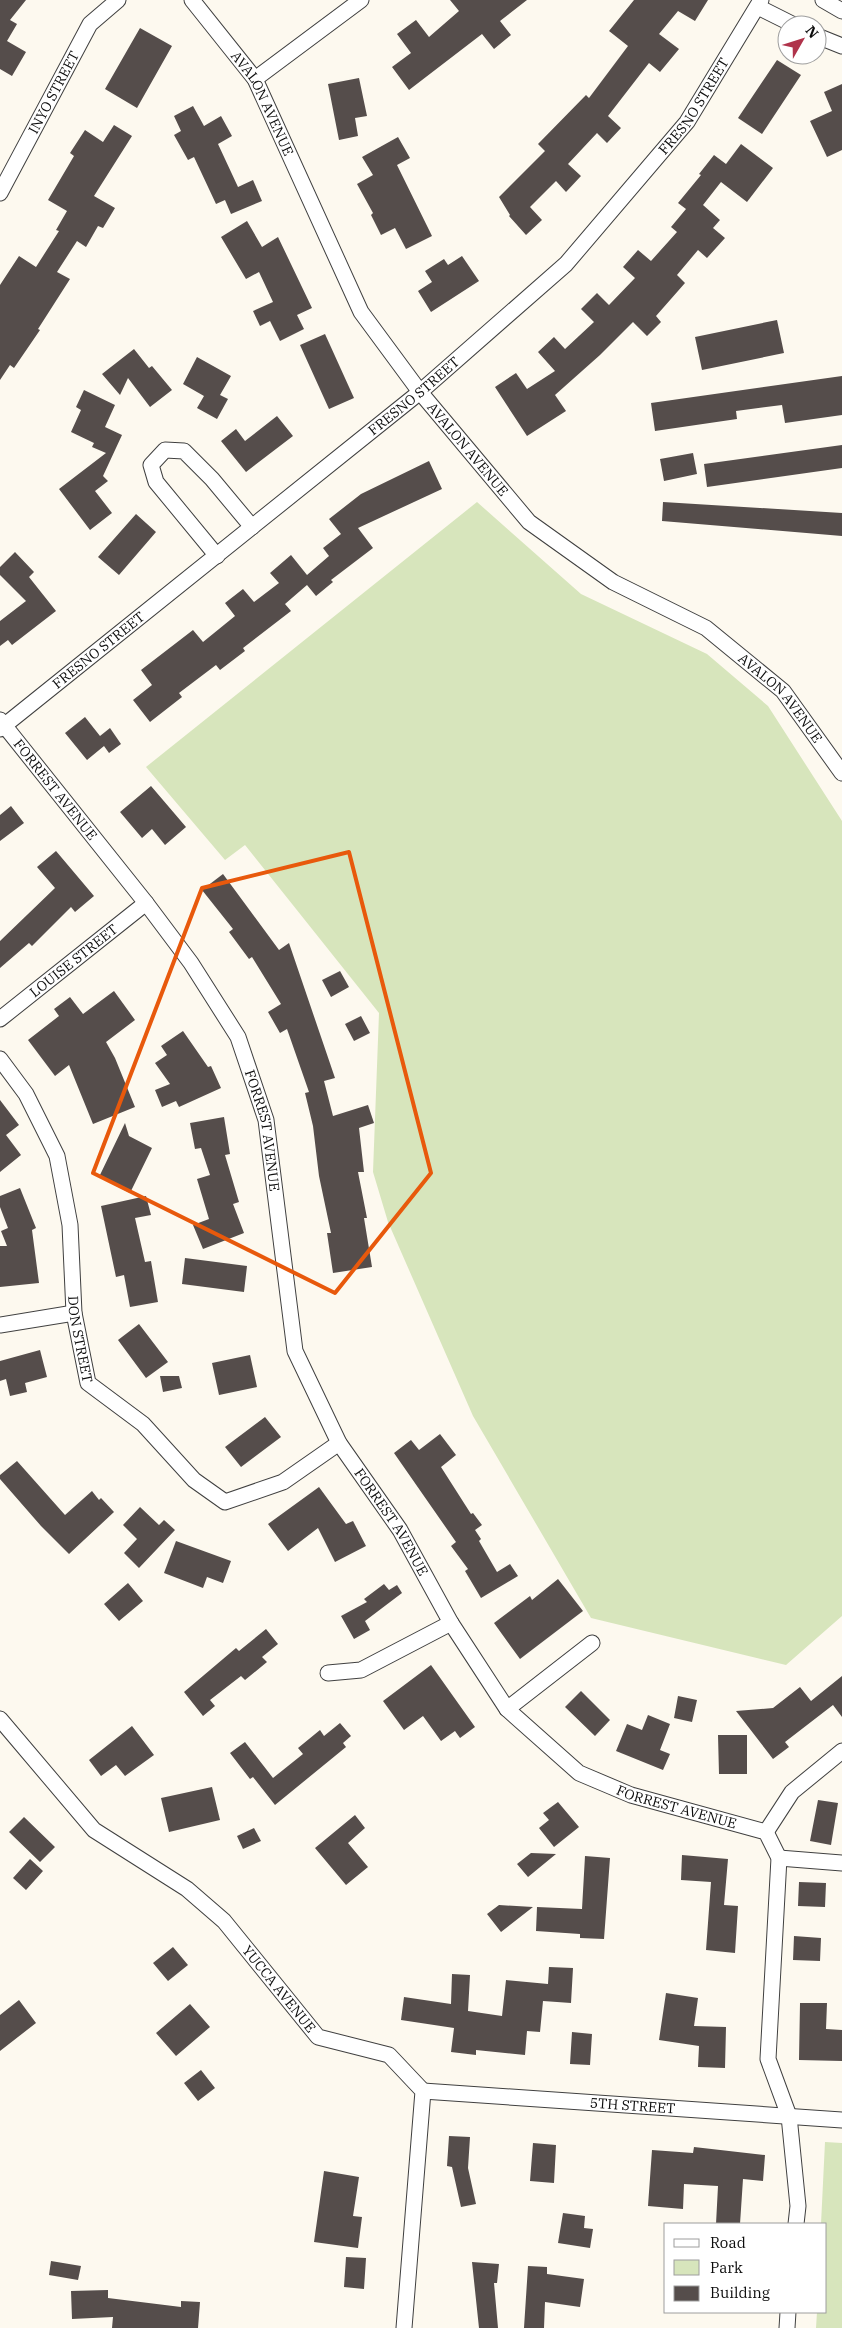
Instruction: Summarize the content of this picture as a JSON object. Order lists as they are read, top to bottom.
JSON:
{
  "streets": {
    "street": [
      "INYO STREET",
      "AVALON AVENUE",
      "FRESNO STREET",
      "FORREST AVENUE",
      "LOUISE STREET",
      "DON STREET",
      "YUCCA AVENUE",
      "5TH STREET"
    ]
  },
  "crossings": [
    ["AVALON AVENUE", "FRESNO STREET"],
    ["FRESNO STREET", "FORREST AVENUE"],
    ["FORREST AVENUE", "LOUISE STREET"],
    ["FORREST AVENUE", "DON STREET"],
    ["YUCCA AVENUE", "5TH STREET"]
  ],
  "legend": ["Road", "Park", "Building"],
  "north": "top right"
}
